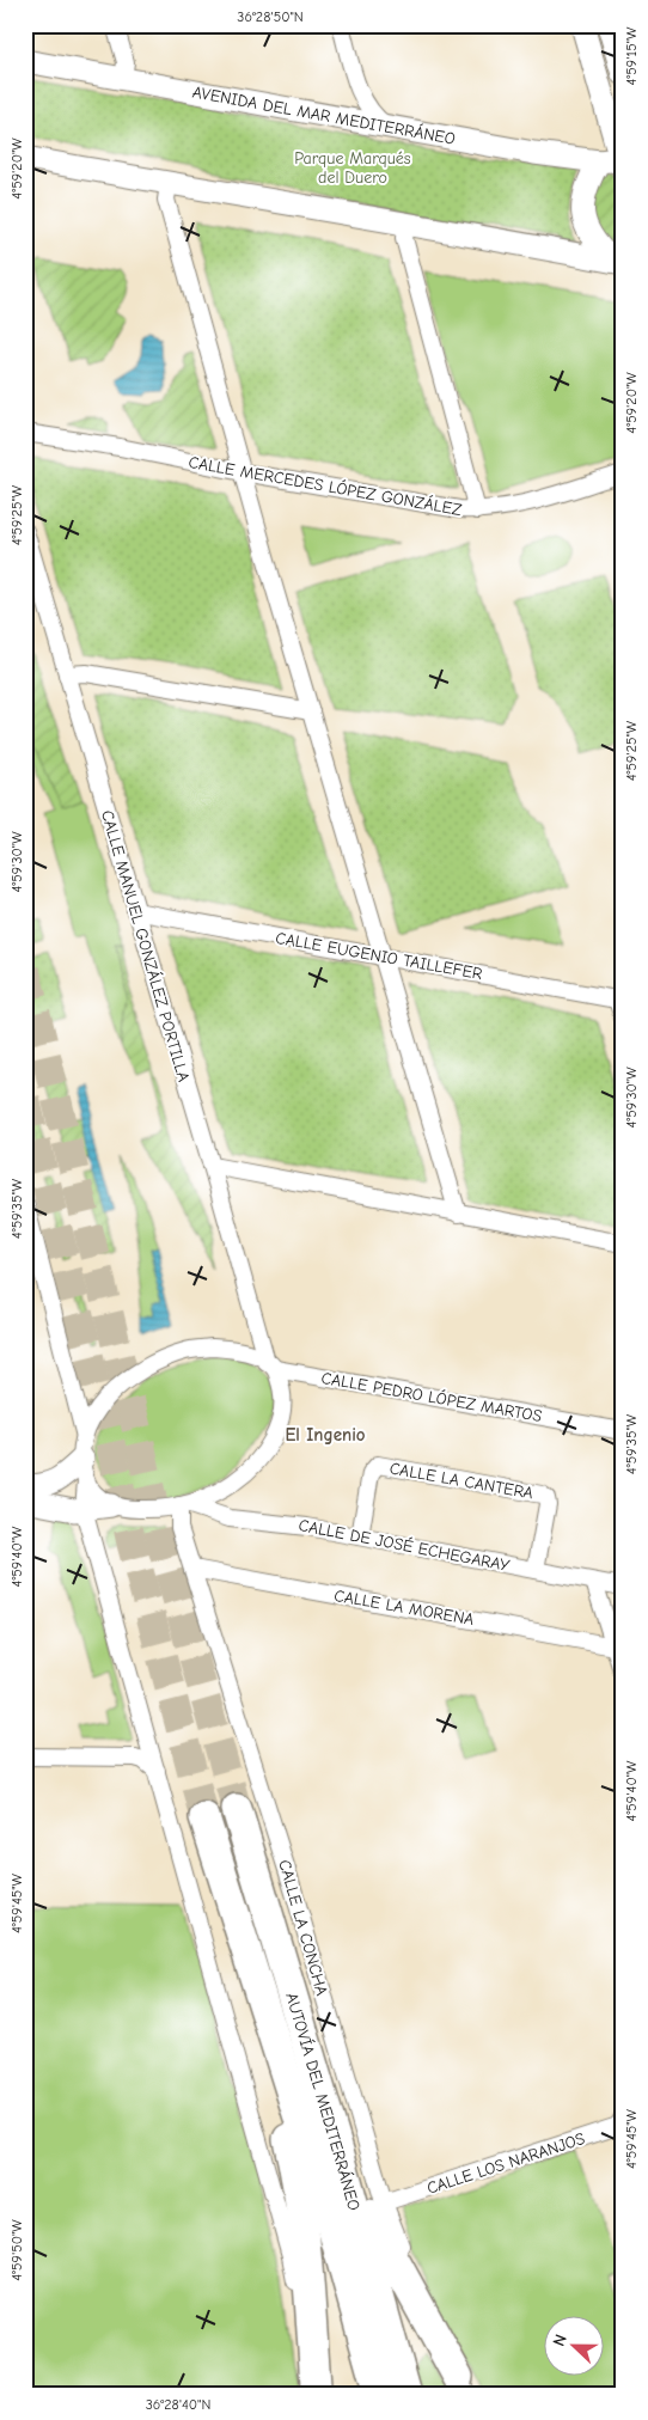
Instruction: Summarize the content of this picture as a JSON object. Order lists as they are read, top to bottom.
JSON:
{
  "streets": {
    "highway": ["AUTOVÍA DEL MEDITERRÁNEO"],
    "street": [
      "AVENIDA DEL MAR MEDITERRÁNEO",
      "CALLE MERCEDES LÓPEZ GONZÁLEZ",
      "CALLE MANUEL GONZÁLEZ PORTILLA",
      "CALLE EUGENIO TAILLEFER",
      "CALLE PEDRO LÓPEZ MARTOS",
      "CALLE LA CANTERA",
      "CALLE DE JOSÉ ECHEGARAY",
      "CALLE LA MORENA",
      "CALLE LA CONCHA",
      "CALLE LOS NARANJOS"
    ]
  },
  "crossings": [
    ["CALLE MANUEL GONZÁLEZ PORTILLA", "CALLE EUGENIO TAILLEFER"],
    ["CALLE MANUEL GONZÁLEZ PORTILLA", "CALLE PEDRO LÓPEZ MARTOS"],
    ["CALLE MANUEL GONZÁLEZ PORTILLA", "CALLE DE JOSÉ ECHEGARAY"],
    ["CALLE MANUEL GONZÁLEZ PORTILLA", "CALLE LA CONCHA"],
    ["CALLE PEDRO LÓPEZ MARTOS", "CALLE DE JOSÉ ECHEGARAY"],
    ["CALLE PEDRO LÓPEZ MARTOS", "CALLE LA CONCHA"],
    ["CALLE LA CANTERA", "CALLE DE JOSÉ ECHEGARAY"],
    ["CALLE DE JOSÉ ECHEGARAY", "CALLE LA CONCHA"],
    ["CALLE LA MORENA", "CALLE LA CONCHA"],
    ["CALLE LA CONCHA", "CALLE LOS NARANJOS"]
  ],
  "districts": ["El Ingenio"],
  "parks": ["Parque Marqués del Duero"],
  "north": "left",
  "coordinates": [
    "36°28'50\"N",
    "4°59'15\"W",
    "4°59'20\"W",
    "4°59'25\"W",
    "4°59'30\"W",
    "4°59'35\"W",
    "4°59'40\"W",
    "4°59'45\"W",
    "4°59'50\"W",
    "36°28'40\"N"
  ]
}
